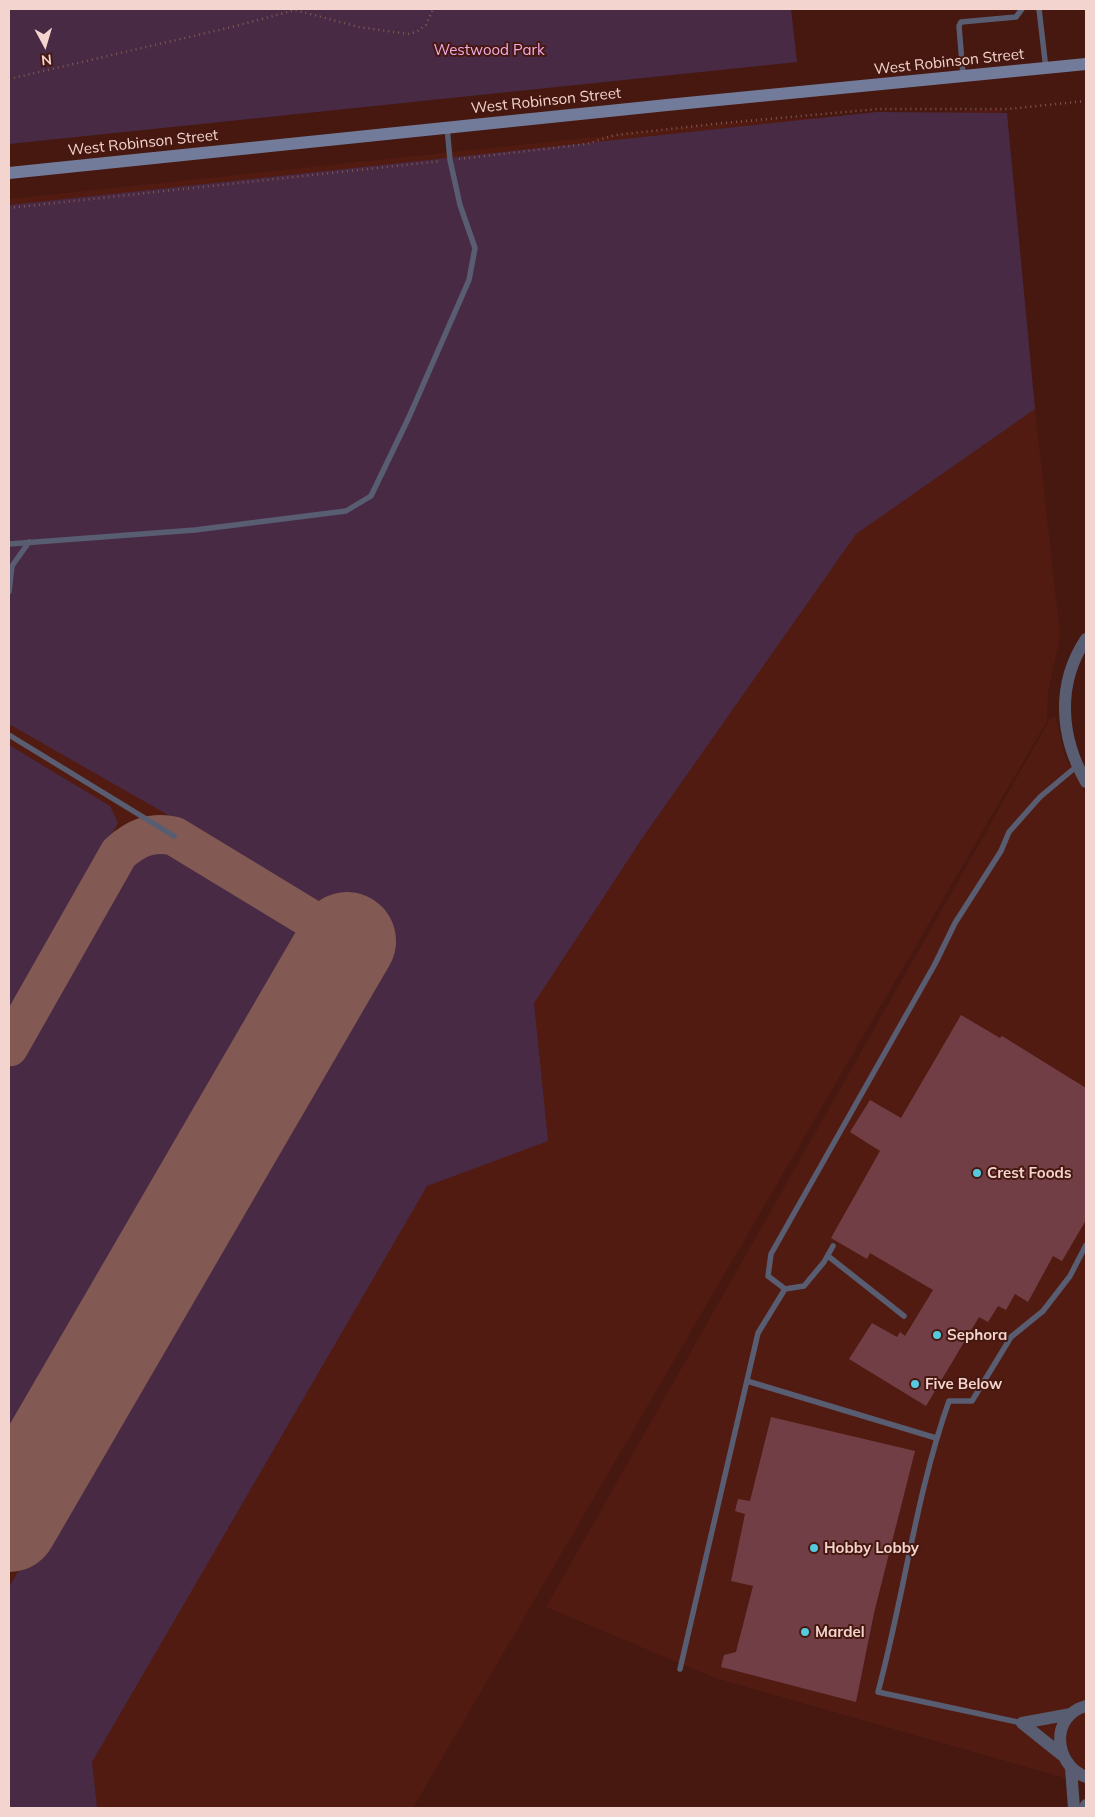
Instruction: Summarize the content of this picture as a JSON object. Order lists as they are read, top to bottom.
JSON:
{
  "streets": {
    "main road": ["West Robinson Street"]
  },
  "parks": ["Westwood Park"],
  "places": [
    "Crest Foods",
    "Sephora",
    "Five Below",
    "Hobby Lobby",
    "Mardel"
  ],
  "north": "bottom"
}
